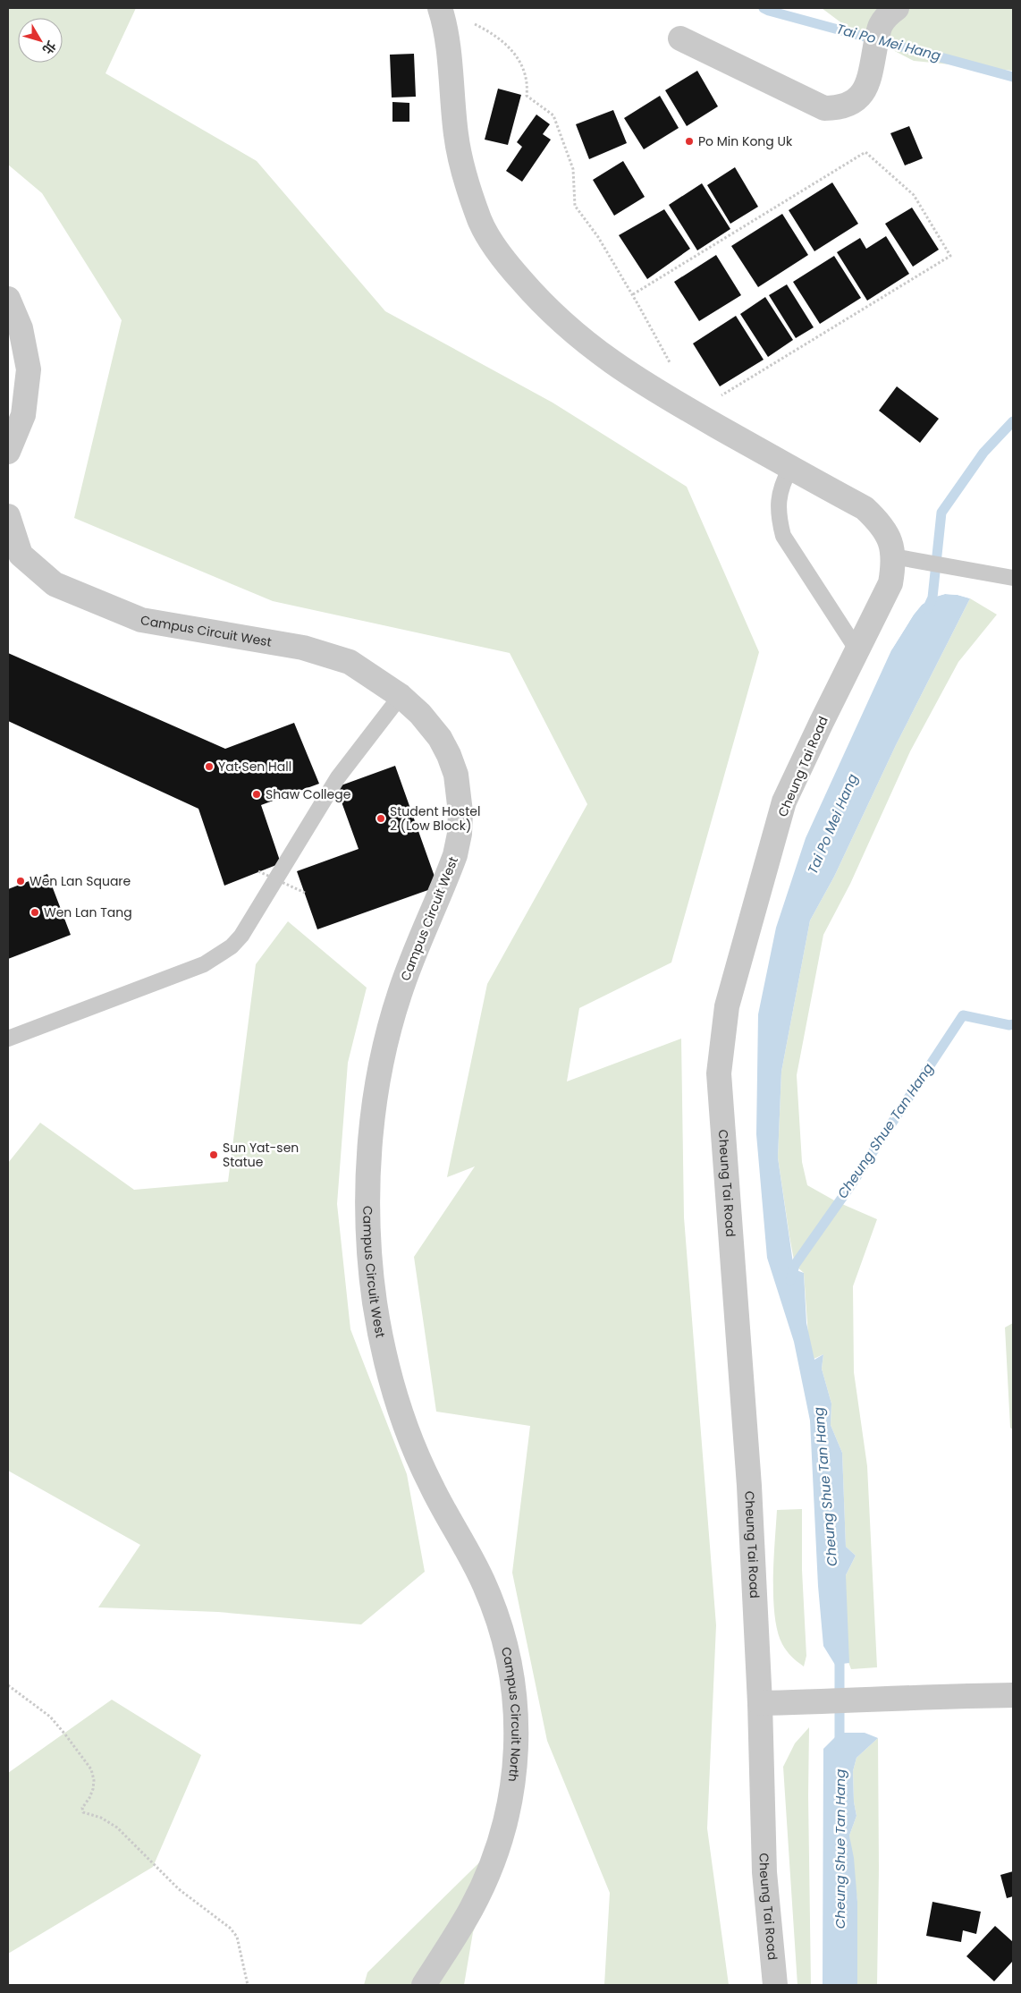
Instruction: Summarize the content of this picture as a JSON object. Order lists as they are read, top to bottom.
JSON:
{
  "streets": {
    "street": ["Campus Circuit West", "Cheung Tai Road", "Campus Circuit North"]
  },
  "crossings": [
    ["Campus Circuit West", "Campus Circuit North"]
  ],
  "water": ["Tai Po Mei Hang", "Cheung Shue Tan Hang"],
  "places": [
    "Po Min Kong Uk",
    "Yat Sen Hall",
    "Shaw College",
    "Student Hostel 2 (Low Block)",
    "Wen Lan Square",
    "Wen Lan Tang",
    "Sun Yat-sen Statue"
  ],
  "north": "bottom right"
}
